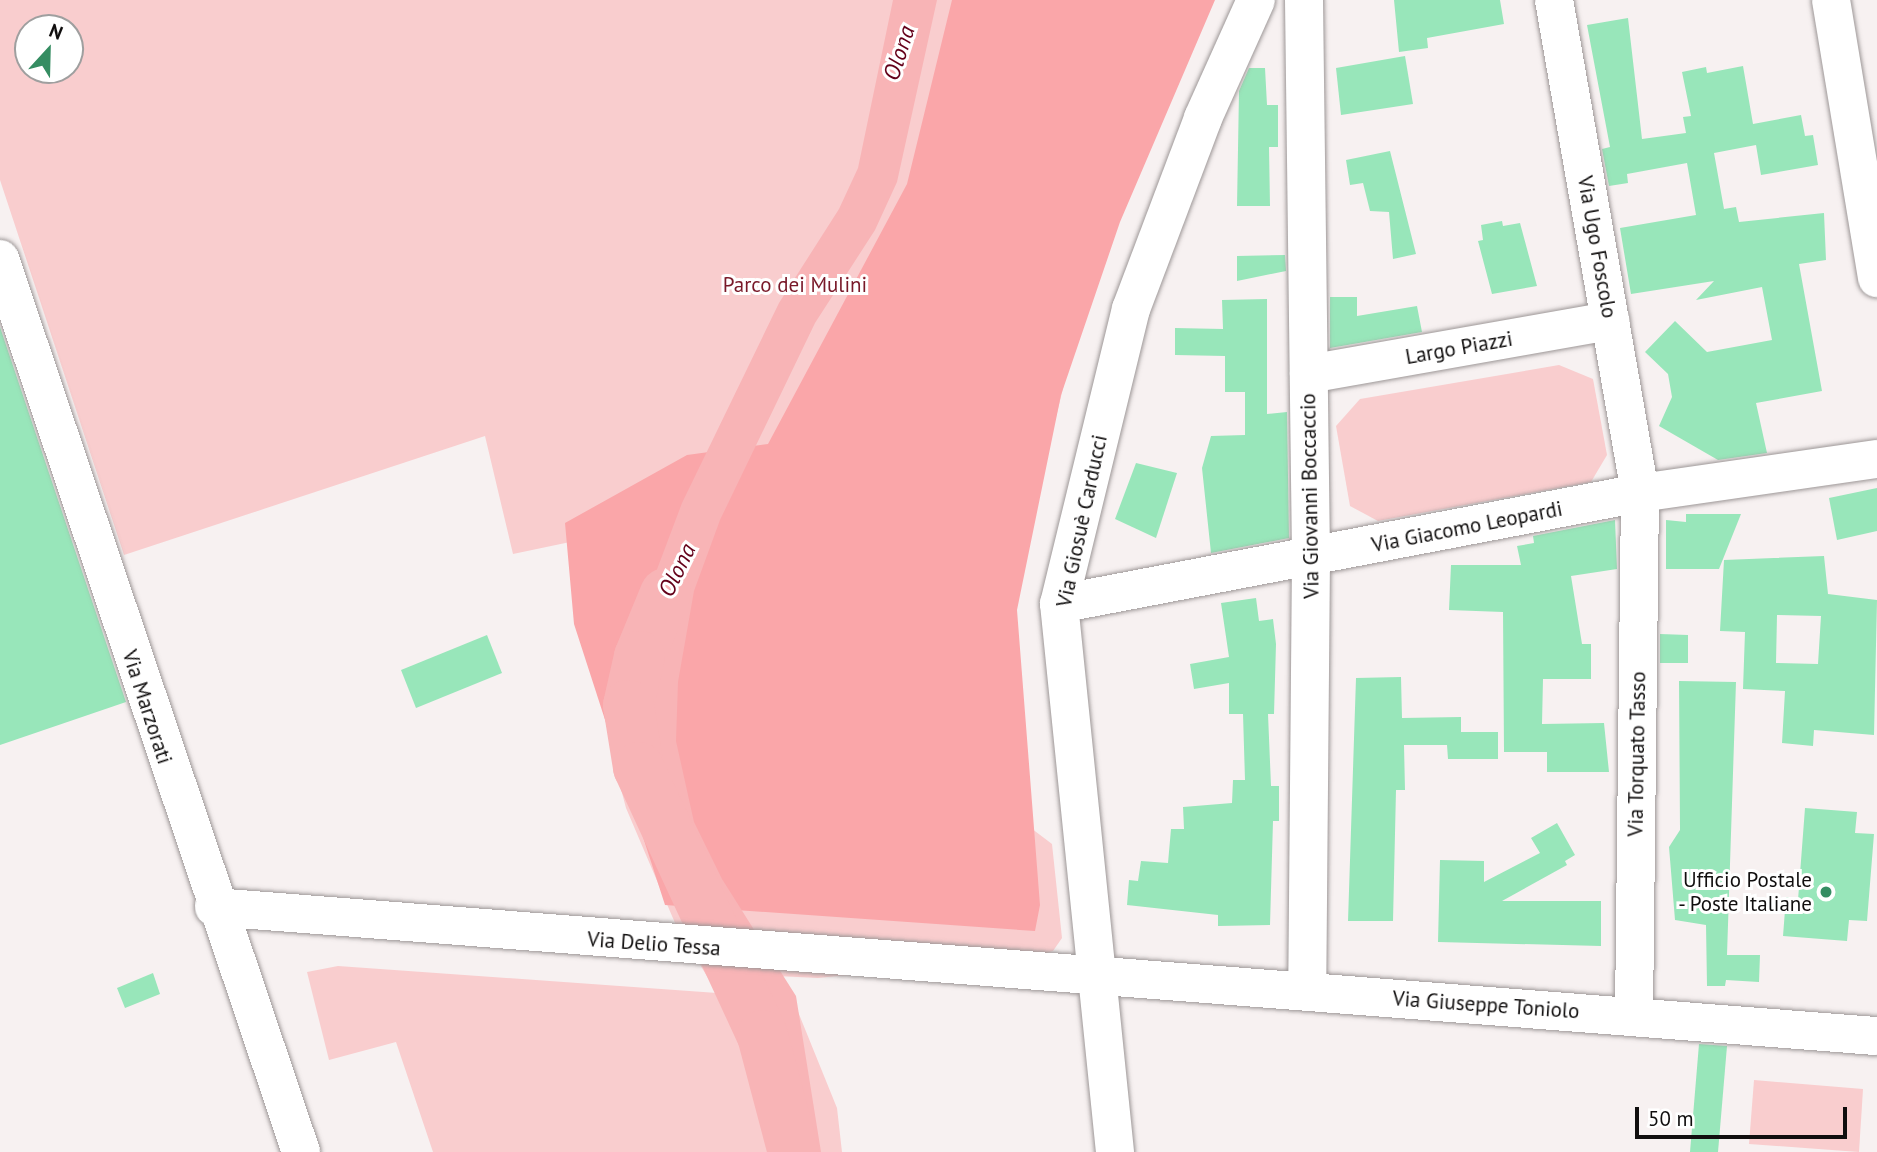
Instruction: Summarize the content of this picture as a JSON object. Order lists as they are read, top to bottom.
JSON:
{
  "streets": {
    "street": [
      "Via Ugo Foscolo",
      "Largo Piazzi",
      "Via Giovanni Boccaccio",
      "Via Giosuè Carducci",
      "Via Giacomo Leopardi",
      "Via Marzorati",
      "Via Torquato Tasso",
      "Via Delio Tessa",
      "Via Giuseppe Toniolo"
    ]
  },
  "crossings": [
    ["Via Ugo Foscolo", "Largo Piazzi"],
    ["Via Ugo Foscolo", "Via Giacomo Leopardi"],
    ["Via Ugo Foscolo", "Via Torquato Tasso"],
    ["Largo Piazzi", "Via Giovanni Boccaccio"],
    ["Via Giovanni Boccaccio", "Via Giacomo Leopardi"],
    ["Via Giovanni Boccaccio", "Via Giuseppe Toniolo"],
    ["Via Giosuè Carducci", "Via Giacomo Leopardi"],
    ["Via Giosuè Carducci", "Via Delio Tessa"],
    ["Via Giosuè Carducci", "Via Giuseppe Toniolo"],
    ["Via Giacomo Leopardi", "Via Torquato Tasso"],
    ["Via Marzorati", "Via Delio Tessa"],
    ["Via Torquato Tasso", "Via Giuseppe Toniolo"],
    ["Via Delio Tessa", "Via Giuseppe Toniolo"]
  ],
  "water": ["Olona"],
  "parks": ["Parco dei Mulini"],
  "places": ["Ufficio Postale - Poste Italiane"],
  "scale_bar": "50 m",
  "north": "top"
}
